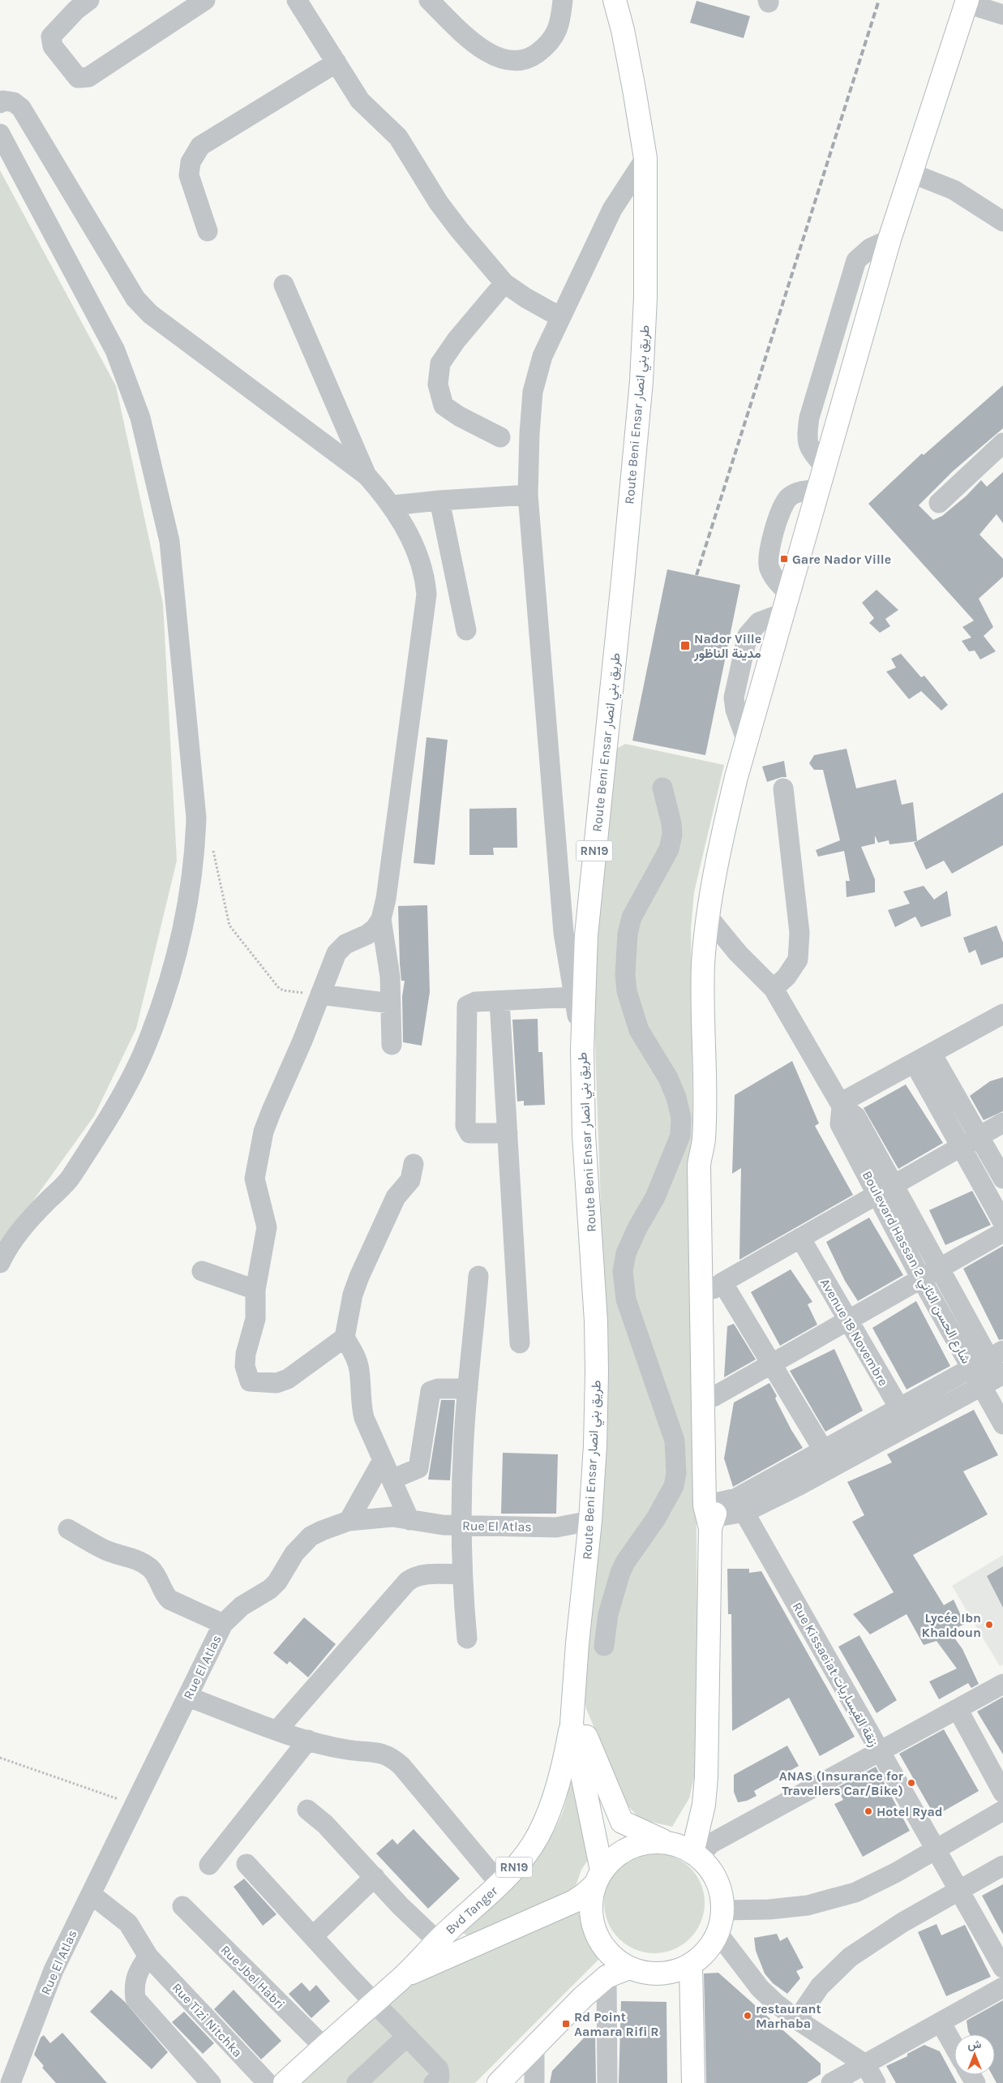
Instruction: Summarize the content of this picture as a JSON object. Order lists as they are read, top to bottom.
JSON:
{
  "streets": {
    "main road": ["Route Beni Ensar طريق بني انصار", "RN19", "Bvd Tanger"],
    "street": [
      "Boulevard Hassan 2 شارع الحسن الثاني",
      "Avenue 18 Novembre",
      "Rue El Atlas",
      "Rue Kissaeiat زنقة القيساريات",
      "Rue Jbel Habri",
      "Rue Tizi Nitchka"
    ]
  },
  "crossings": [
    ["Route Beni Ensar طريق بني انصار", "RN19"],
    ["Route Beni Ensar طريق بني انصار", "Rue El Atlas"],
    ["Route Beni Ensar طريق بني انصار", "Bvd Tanger"],
    ["RN19", "Bvd Tanger"],
    ["Rue El Atlas", "Rue Tizi Nitchka"],
    ["Bvd Tanger", "Rue Jbel Habri"]
  ],
  "places": {
    "transit": ["Gare Nador Ville", "Nador Ville مدينة الناظور", "Rd Point Aamara Rifi R"],
    "other": [
      "Lycée Ibn Khaldoun",
      "ANAS (Insurance for Travellers Car/Bike)",
      "Hotel Ryad",
      "restaurant Marhaba"
    ]
  },
  "north": "top"
}
